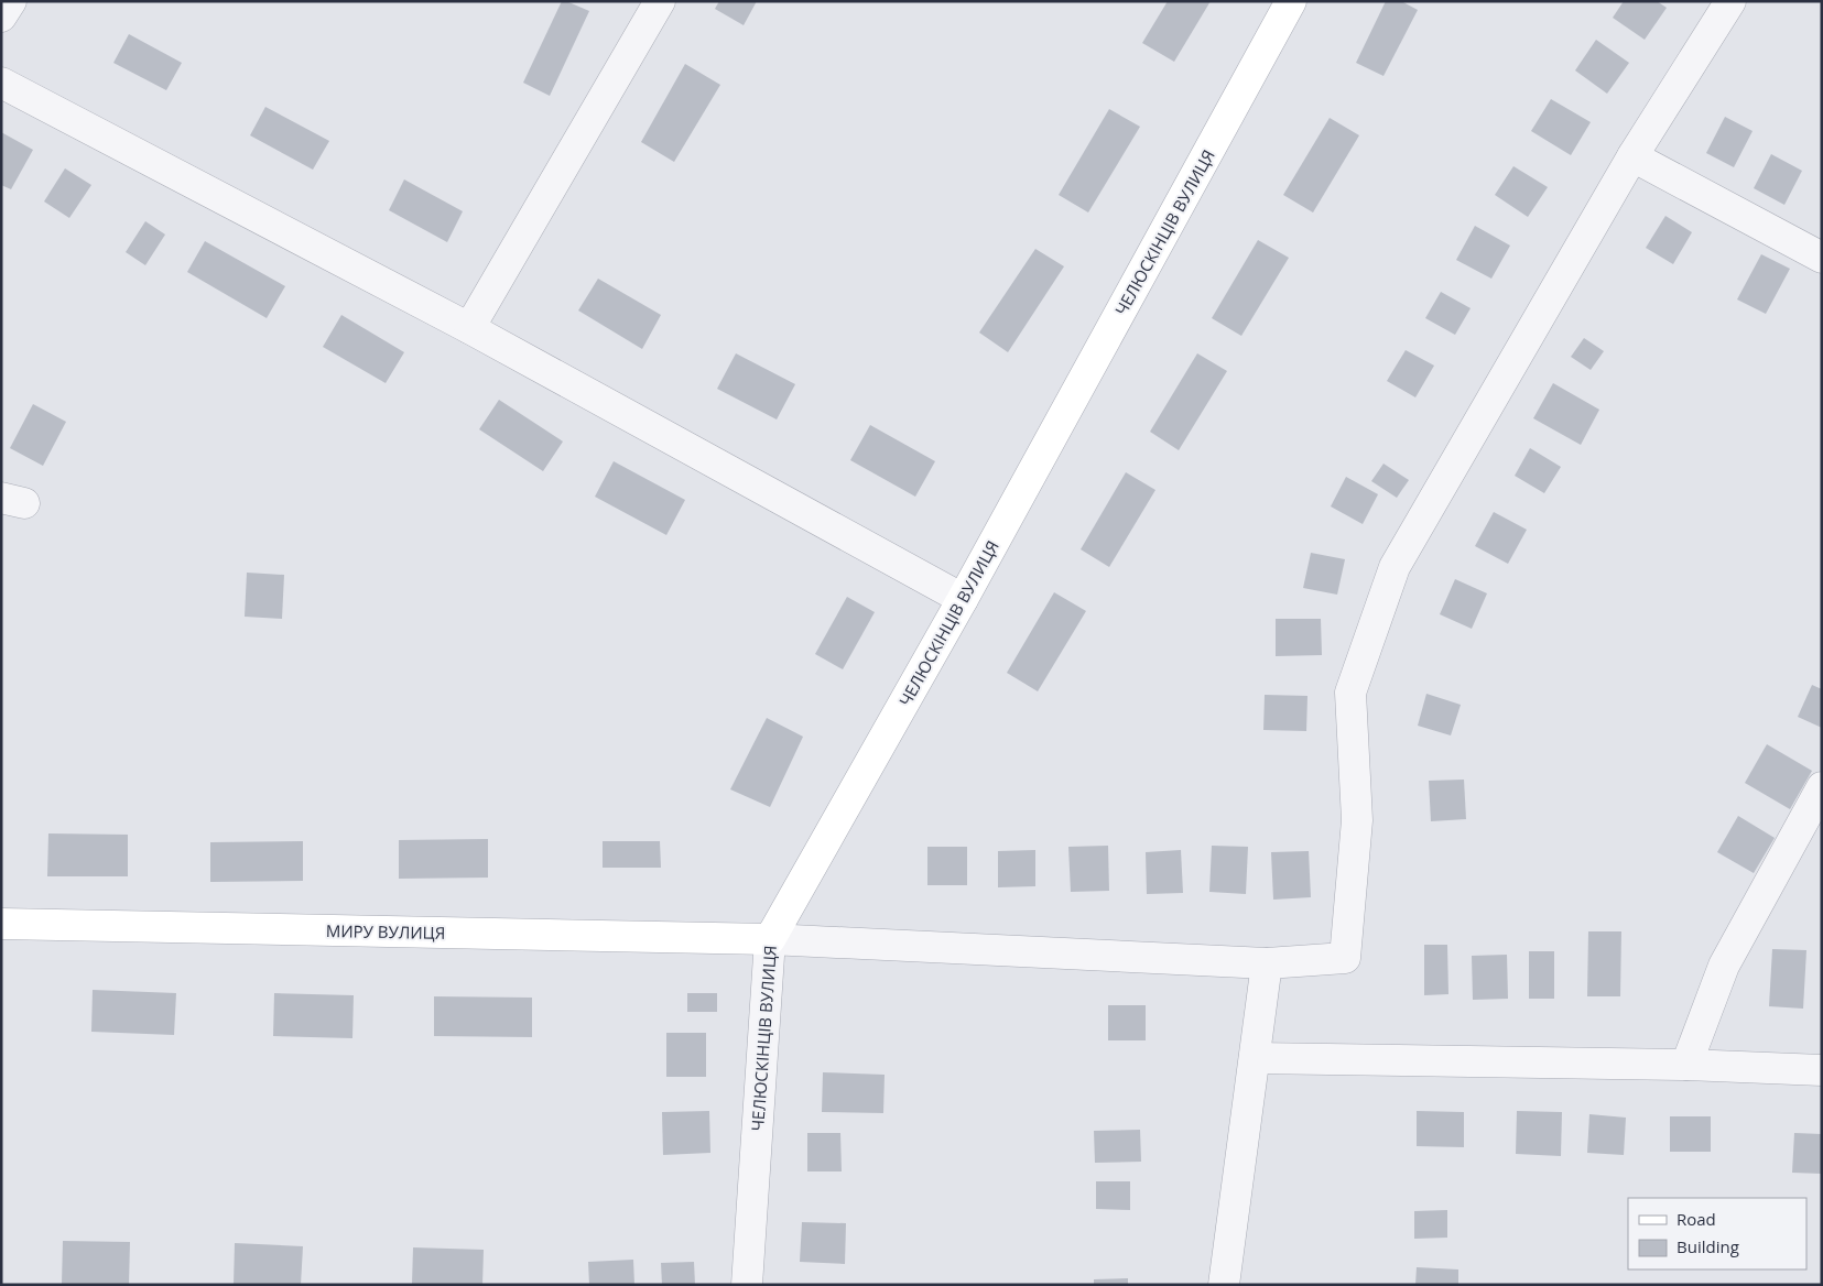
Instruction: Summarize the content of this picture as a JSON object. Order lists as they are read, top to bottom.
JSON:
{
  "streets": {
    "main road": ["ЧЕЛЮСКІНЦІВ ВУЛИЦЯ", "МИРУ ВУЛИЦЯ"]
  },
  "crossings": [
    ["ЧЕЛЮСКІНЦІВ ВУЛИЦЯ", "МИРУ ВУЛИЦЯ"]
  ],
  "legend": ["Road", "Building"]
}
